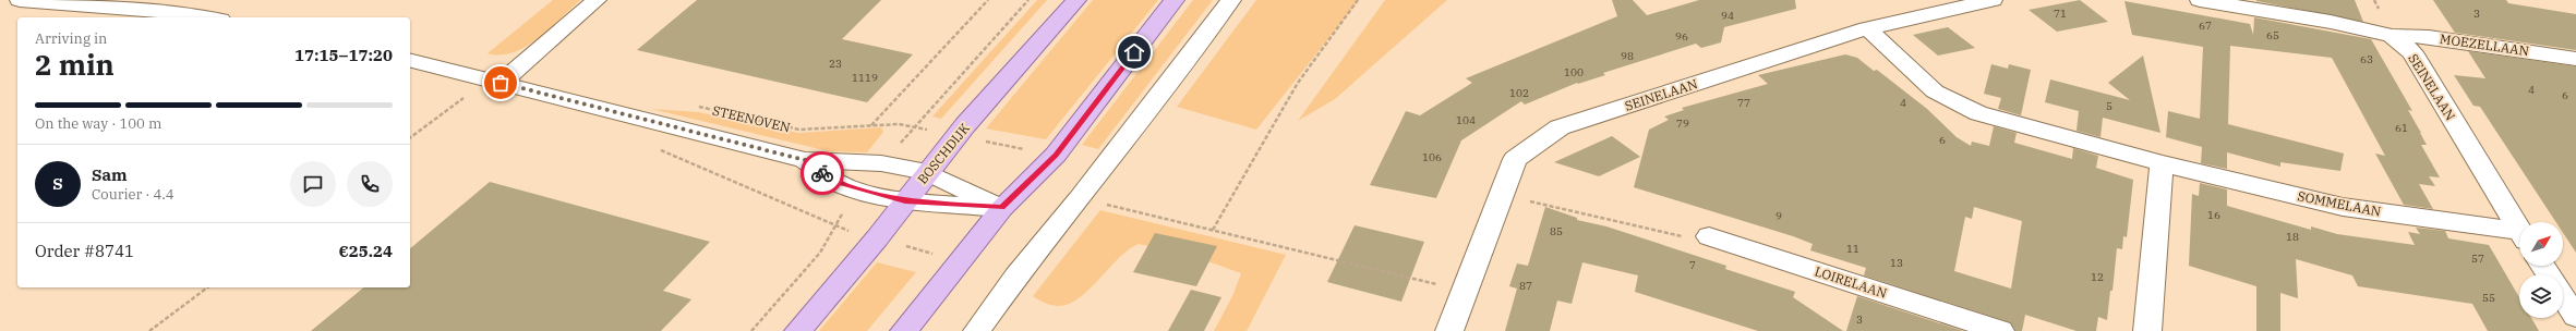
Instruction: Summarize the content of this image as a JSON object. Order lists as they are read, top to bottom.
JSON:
{
  "streets": {
    "main road": ["BOSCHDIJK"],
    "street": [
      "MOEZELLAAN",
      "SEINELAAN",
      "STEENOVEN",
      "SOMMELAAN",
      "LOIRELAAN"
    ]
  },
  "crossings": [
    ["MOEZELLAAN", "SEINELAAN"],
    ["SEINELAAN", "SOMMELAAN"],
    ["STEENOVEN", "BOSCHDIJK"]
  ],
  "house_numbers": [
    "71",
    "3",
    "94",
    "67",
    "65",
    "96",
    "98",
    "63",
    "23",
    "100",
    "1119",
    "4",
    "102",
    "6",
    "77",
    "4",
    "5",
    "104",
    "79",
    "61",
    "6",
    "106",
    "16",
    "9",
    "85",
    "18",
    "11",
    "57",
    "13",
    "7",
    "12",
    "87",
    "55",
    "3"
  ],
  "north": "top right",
  "page": {
    "heading": ["2 min", "Arriving in", "17:15–17:20"],
    "panel": [
      "Sam",
      "Courier · 4.4",
      "Order #8741",
      "€25.24"
    ],
    "bar": "On the way · 100 m",
    "round": "S"
  }
}
